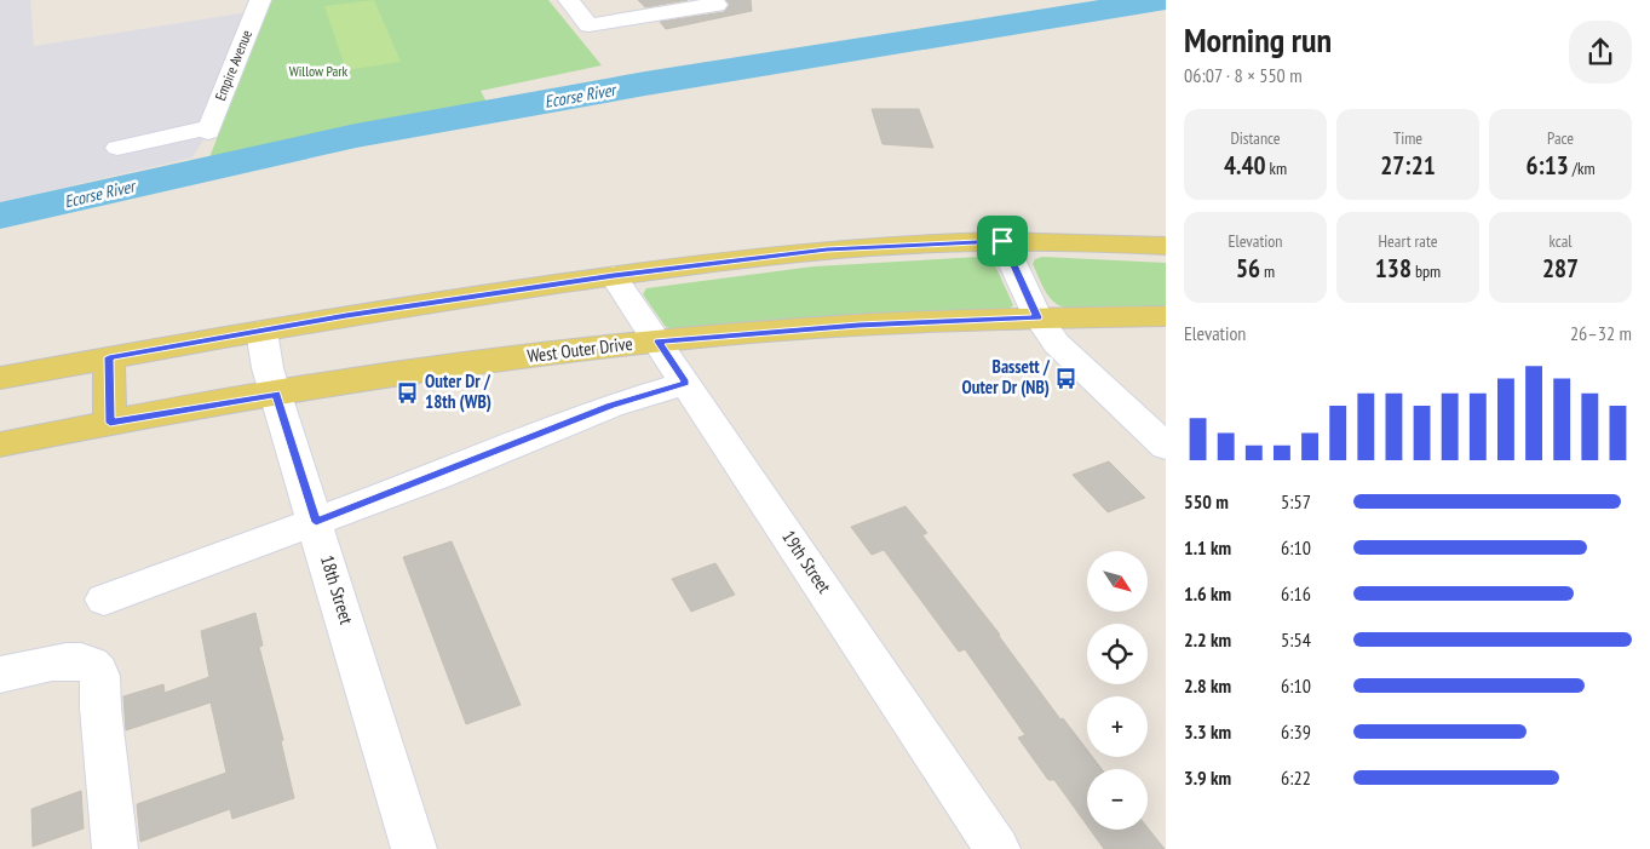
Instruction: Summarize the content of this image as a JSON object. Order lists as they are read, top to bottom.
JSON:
{
  "streets": {
    "main road": ["West Outer Drive"],
    "street": ["Empire Avenue", "19th Street", "18th Street"]
  },
  "crossings": [
    ["West Outer Drive", "19th Street"],
    ["West Outer Drive", "18th Street"]
  ],
  "water": ["Ecorse River"],
  "parks": ["Willow Park"],
  "places": {
    "bus stop": ["Bassett / Outer Dr (NB)", "Outer Dr / 18th (WB)"]
  },
  "north": "bottom right",
  "page": {
    "heading": ["Morning run", "06:07 · 8 × 550 m"],
    "stats": [
      ["Distance", "4.40 km"],
      ["Time", "27:21"],
      ["Pace", "6:13 /km"],
      ["Elevation", "56 m"],
      ["Heart rate", "138 bpm"],
      ["kcal", "287"]
    ],
    "chart": ["Elevation", "26–32 m"],
    "list": [
      {
        "name": "550 m",
        "note": "5:57"
      },
      {
        "name": "1.1 km",
        "note": "6:10"
      },
      {
        "name": "1.6 km",
        "note": "6:16"
      },
      {
        "name": "2.2 km",
        "note": "5:54"
      },
      {
        "name": "2.8 km",
        "note": "6:10"
      },
      {
        "name": "3.3 km",
        "note": "6:39"
      },
      {
        "name": "3.9 km",
        "note": "6:22"
      }
    ],
    "map_buttons": ["+", "−"]
  }
}
